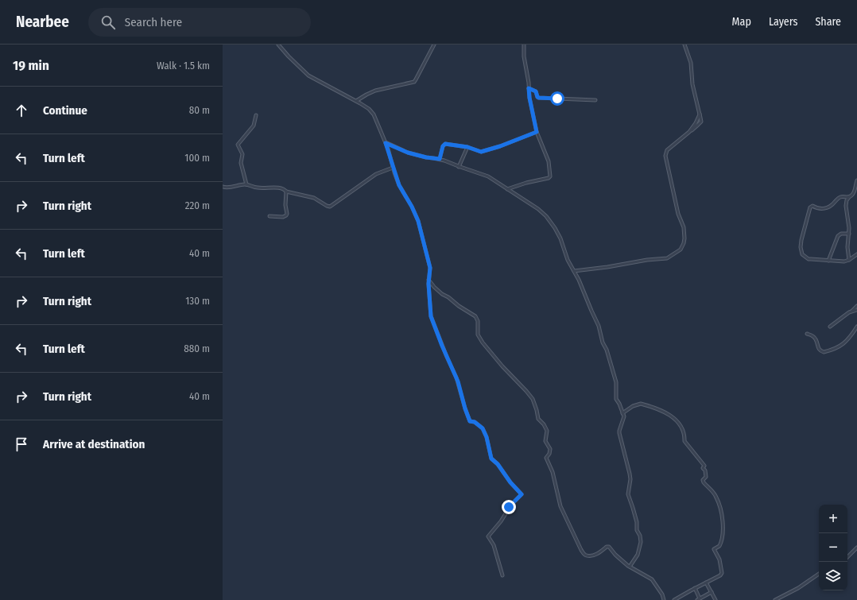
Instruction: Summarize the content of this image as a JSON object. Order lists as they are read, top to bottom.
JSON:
{
  "page": {
    "header": "Nearbee",
    "search": "Search here",
    "nav": ["Map", "Layers", "Share"],
    "heading": ["19 min", "Walk · 1.5 km"],
    "list": [
      ["Continue", "80 m"],
      ["Turn left", "100 m"],
      ["Turn right", "220 m"],
      ["Turn left", "40 m"],
      ["Turn right", "130 m"],
      ["Turn left", "880 m"],
      ["Turn right", "40 m"],
      "Arrive at destination"
    ],
    "map_buttons": ["+", "−"]
  }
}
